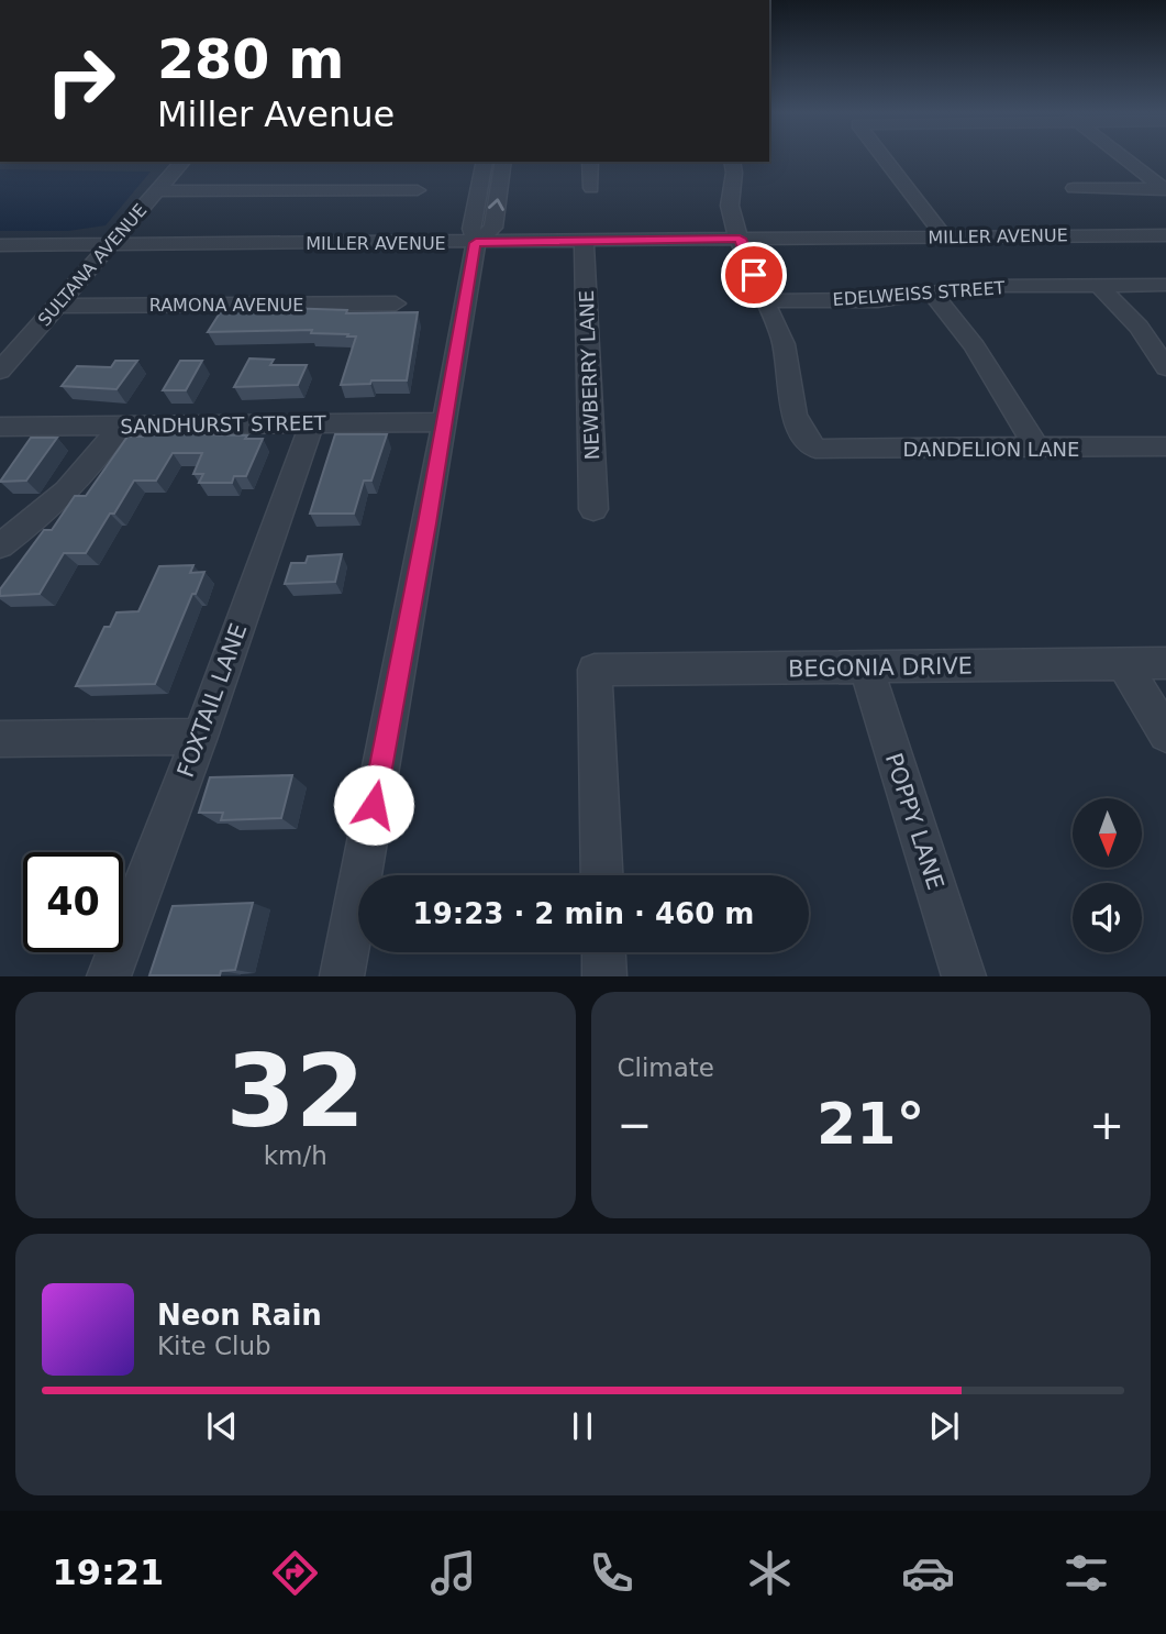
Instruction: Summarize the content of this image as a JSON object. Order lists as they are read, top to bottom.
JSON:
{
  "streets": {
    "street": [
      "MILLER AVENUE",
      "SULTANA AVENUE",
      "EDELWEISS STREET",
      "RAMONA AVENUE",
      "NEWBERRY LANE",
      "SANDHURST STREET",
      "DANDELION LANE",
      "BEGONIA DRIVE",
      "FOXTAIL LANE",
      "POPPY LANE"
    ]
  },
  "crossings": [
    ["MILLER AVENUE", "SULTANA AVENUE"],
    ["MILLER AVENUE", "NEWBERRY LANE"],
    ["SULTANA AVENUE", "RAMONA AVENUE"],
    ["EDELWEISS STREET", "DANDELION LANE"],
    ["SANDHURST STREET", "FOXTAIL LANE"],
    ["BEGONIA DRIVE", "POPPY LANE"]
  ],
  "north": "bottom",
  "page": {
    "turn": ["280 m", "Miller Avenue"],
    "limit": "40",
    "trip": "19:23 · 2 min · 460 m",
    "tile": [
      ["32", "km/h"],
      "Climate"
    ],
    "heat": ["−", "21°", "+"],
    "song": ["Neon Rain", "Kite Club"],
    "tabs": "19:21"
  }
}
